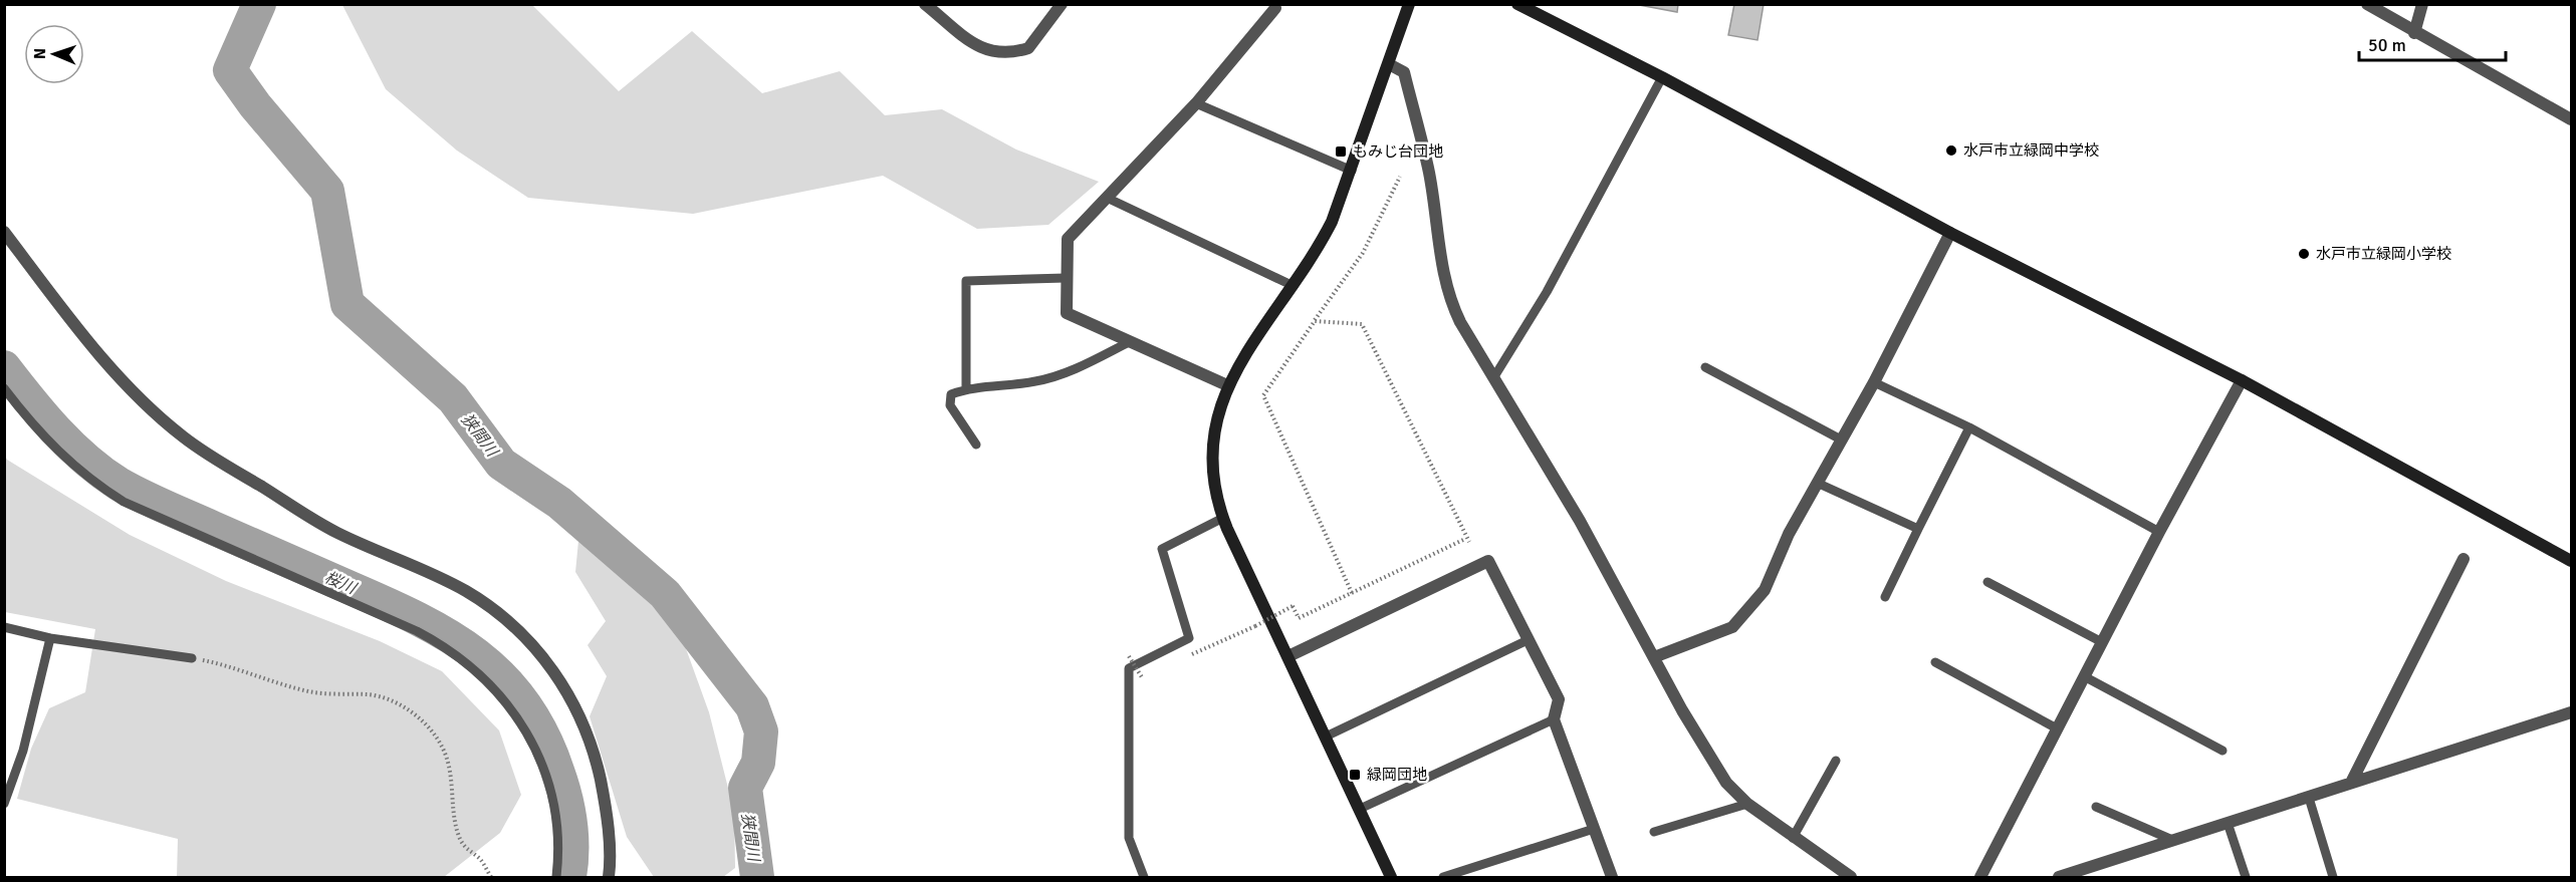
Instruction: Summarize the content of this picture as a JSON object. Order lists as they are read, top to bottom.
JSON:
{
  "water": ["狭間川", "桜川"],
  "places": {
    "other": ["水戸市立緑岡中学校", "水戸市立緑岡小学校"],
    "transit": ["もみじ台団地", "緑岡団地"]
  },
  "scale_bar": "50 m",
  "north": "left"
}
